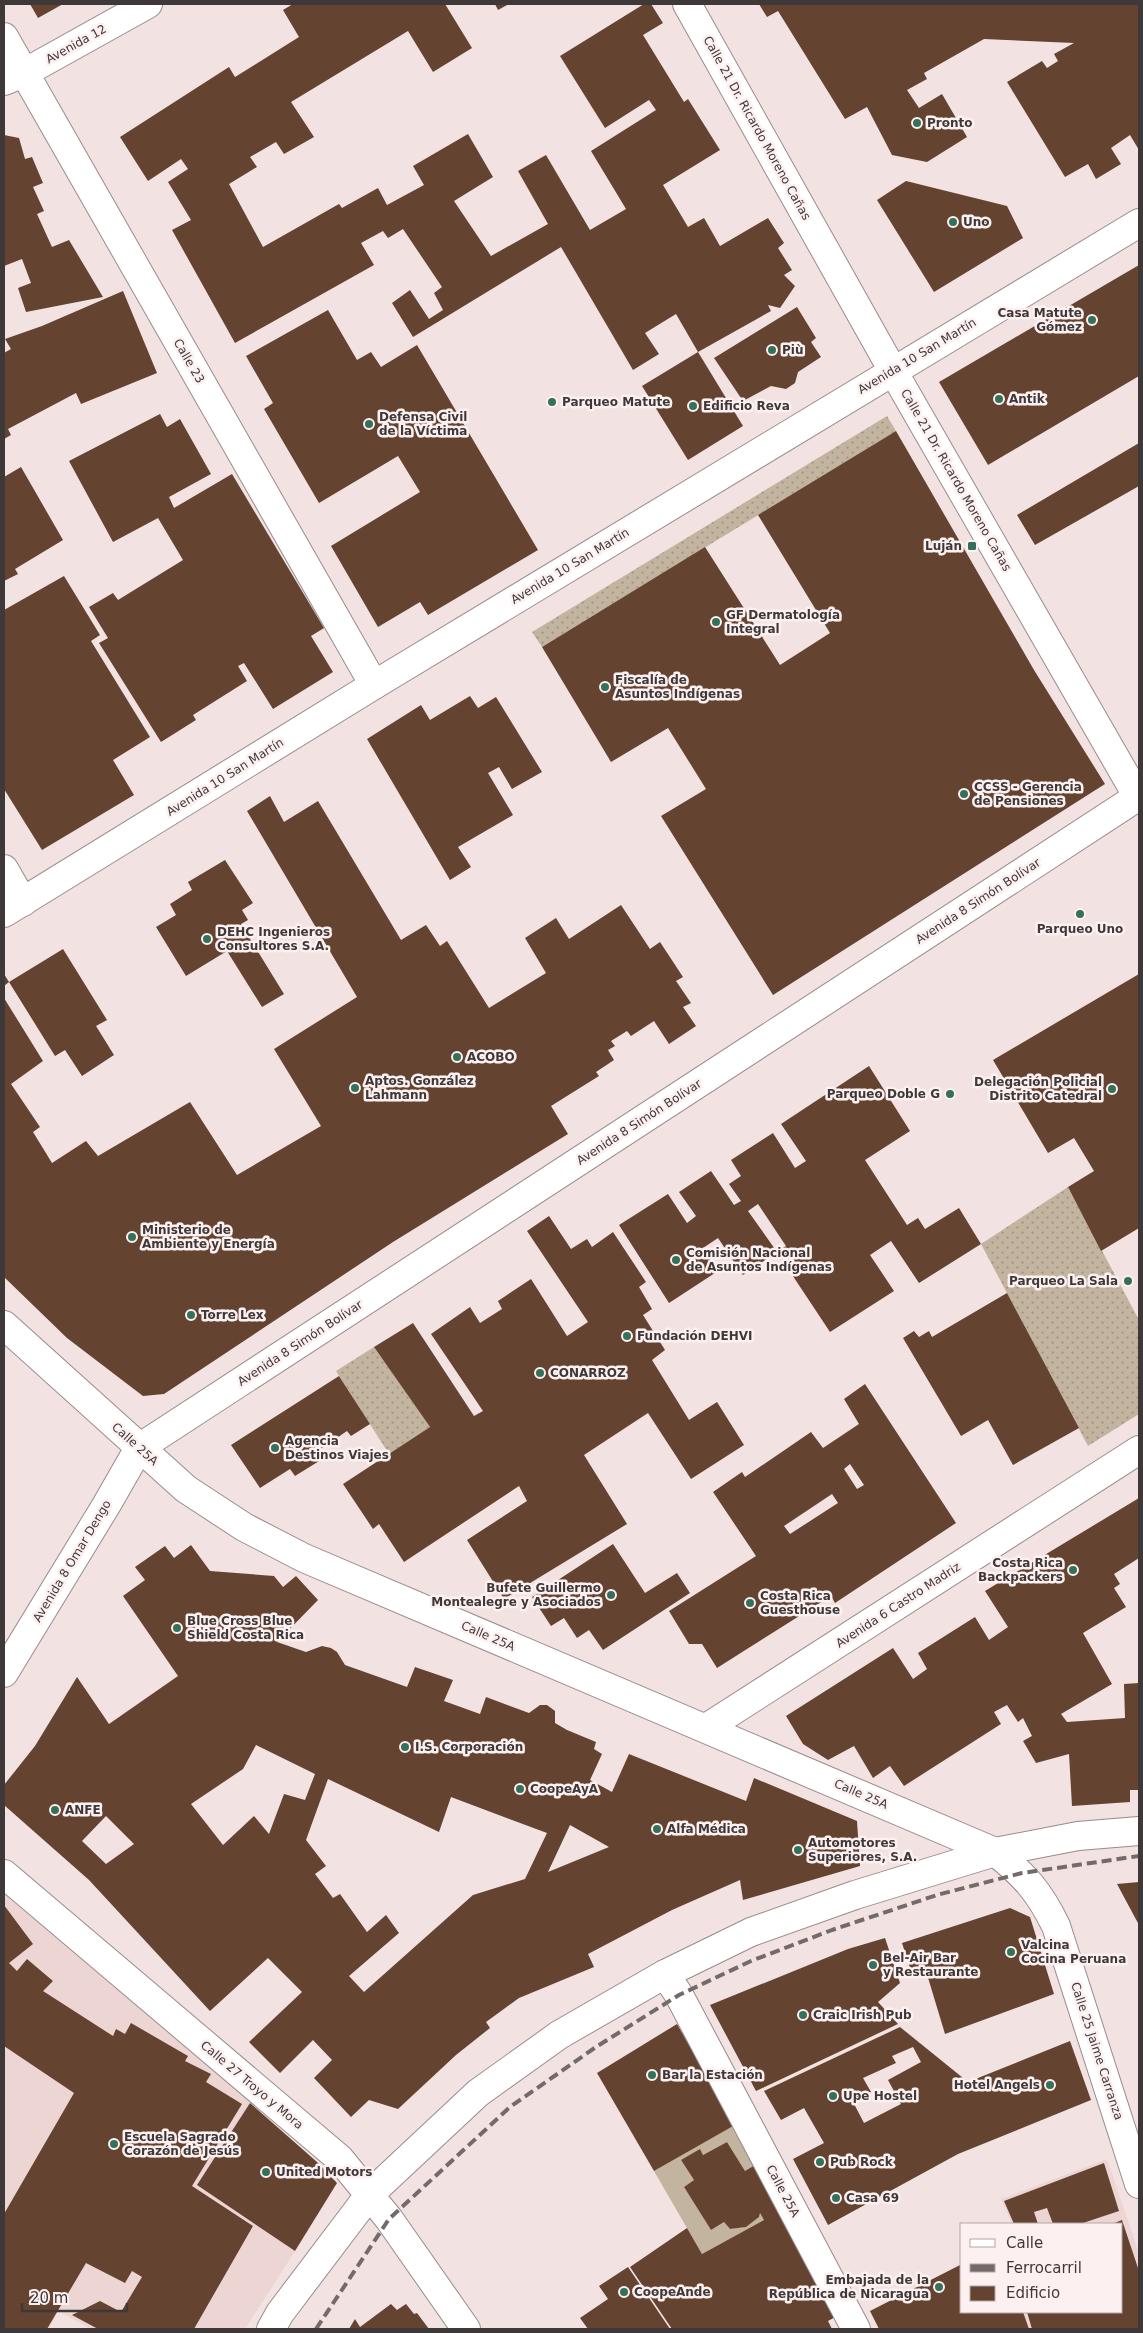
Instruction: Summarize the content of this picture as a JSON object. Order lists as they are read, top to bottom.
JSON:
{
  "streets": {
    "main road": [
      "Avenida 12",
      "Calle 21 Dr. Ricardo Moreno Cañas",
      "Avenida 10 San Martín",
      "Calle 23",
      "Avenida 8 Simón Bolívar",
      "Calle 25A",
      "Avenida 8 Omar Dengo",
      "Avenida 6 Castro Madriz",
      "Calle 25 Jaime Carranza",
      "Calle 27 Troyo y Mora"
    ]
  },
  "crossings": [
    ["Avenida 12", "Calle 23"],
    ["Calle 21 Dr. Ricardo Moreno Cañas", "Avenida 10 San Martín"],
    ["Calle 21 Dr. Ricardo Moreno Cañas", "Avenida 8 Simón Bolívar"],
    ["Avenida 10 San Martín", "Calle 23"],
    ["Avenida 8 Simón Bolívar", "Calle 25A"],
    ["Avenida 8 Simón Bolívar", "Avenida 8 Omar Dengo"],
    ["Calle 25A", "Avenida 8 Omar Dengo"],
    ["Calle 25A", "Avenida 6 Castro Madriz"],
    ["Calle 25A", "Calle 25 Jaime Carranza"]
  ],
  "places": {
    "other": [
      "Pronto",
      "Uno",
      "Casa Matute Gómez",
      "Più",
      "Antik",
      "Parqueo Matute",
      "Edificio Reva",
      "Defensa Civil de la Víctima",
      "GF Dermatología Integral",
      "Fiscalía de Asuntos Indígenas",
      "CCSS - Gerencia de Pensiones",
      "Parqueo Uno",
      "DEHC Ingenieros Consultores S.A.",
      "ACOBO",
      "Aptos. González Lahmann",
      "Delegación Policial Distrito Catedral",
      "Parqueo Doble G",
      "Ministerio de Ambiente y Energía",
      "Comisión Nacional de Asuntos Indígenas",
      "Parqueo La Sala",
      "Torre Lex",
      "Fundación DEHVI",
      "CONARROZ",
      "Agencia Destinos Viajes",
      "Costa Rica Backpackers",
      "Bufete Guillermo Montealegre y Asociados",
      "Costa Rica Guesthouse",
      "Blue Cross Blue Shield Costa Rica",
      "I.S. Corporación",
      "CoopeAyA",
      "ANFE",
      "Alfa Médica",
      "Automotores Superiores, S.A.",
      "Valcina Cocina Peruana",
      "Bel-Air Bar y Restaurante",
      "Craic Irish Pub",
      "Bar la Estación",
      "Hotel Angels",
      "Upe Hostel",
      "Escuela Sagrado Corazón de Jesús",
      "Pub Rock",
      "United Motors",
      "Casa 69",
      "Embajada de la República de Nicaragua",
      "CoopeAnde"
    ],
    "transit": ["Luján"]
  },
  "legend": ["Calle", "Ferrocarril", "Edificio"],
  "scale_bar": "20 m"
}
